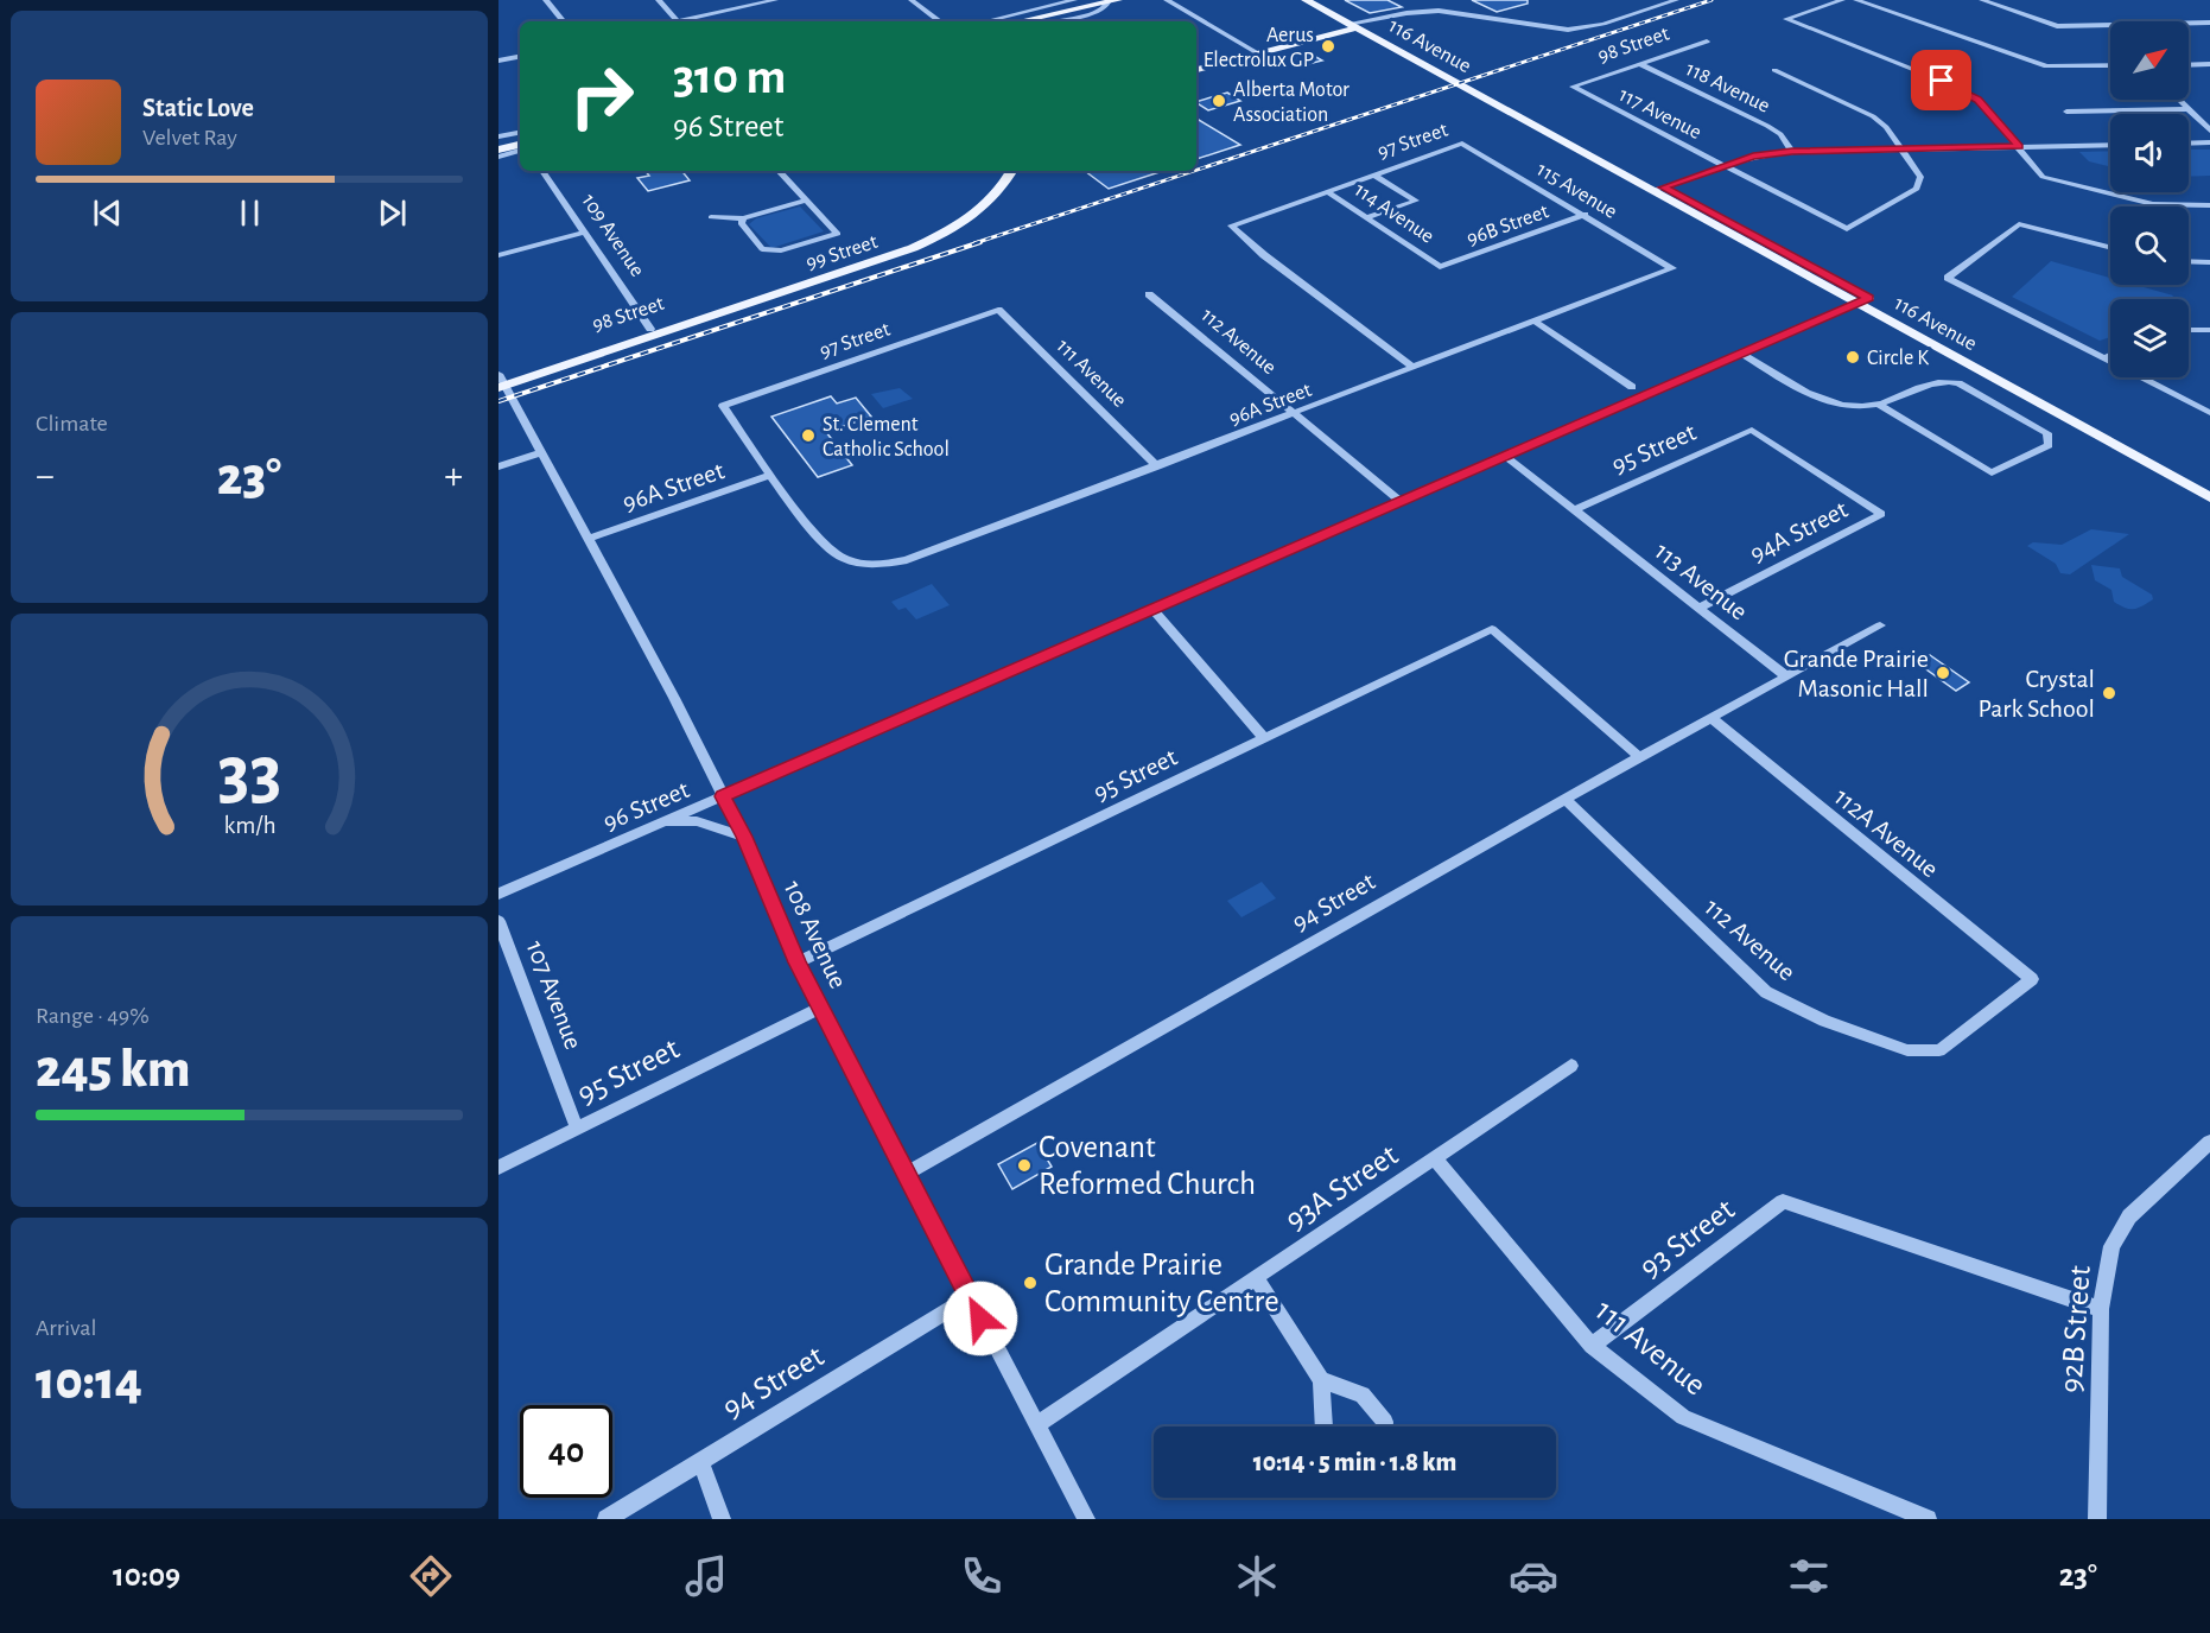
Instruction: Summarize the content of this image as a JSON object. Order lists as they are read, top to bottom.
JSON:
{
  "streets": {
    "main road": ["98 Street", "116 Avenue", "99 Street"],
    "street": [
      "118 Avenue",
      "117 Avenue",
      "97 Street",
      "115 Avenue",
      "114 Avenue",
      "96B Street",
      "109 Avenue",
      "112 Avenue",
      "111 Avenue",
      "96A Street",
      "95 Street",
      "94A Street",
      "113 Avenue",
      "96 Street",
      "112A Avenue",
      "94 Street",
      "108 Avenue",
      "107 Avenue",
      "93A Street",
      "93 Street",
      "92B Street"
    ]
  },
  "crossings": [
    ["98 Street", "118 Avenue"],
    ["98 Street", "117 Avenue"],
    ["98 Street", "109 Avenue"],
    ["98 Street", "99 Street"],
    ["98 Street", "108 Avenue"],
    ["116 Avenue", "96 Street"],
    ["97 Street", "115 Avenue"],
    ["97 Street", "114 Avenue"],
    ["97 Street", "111 Avenue"],
    ["97 Street", "96A Street"],
    ["115 Avenue", "96B Street"],
    ["115 Avenue", "96A Street"],
    ["114 Avenue", "96B Street"],
    ["112 Avenue", "96A Street"],
    ["112 Avenue", "96 Street"],
    ["112 Avenue", "112A Avenue"],
    ["112 Avenue", "94 Street"],
    ["111 Avenue", "96A Street"],
    ["111 Avenue", "93A Street"],
    ["111 Avenue", "93 Street"],
    ["96A Street", "108 Avenue"],
    ["95 Street", "94A Street"],
    ["95 Street", "113 Avenue"],
    ["95 Street", "94 Street"],
    ["95 Street", "108 Avenue"],
    ["95 Street", "107 Avenue"],
    ["94A Street", "113 Avenue"],
    ["113 Avenue", "96 Street"],
    ["113 Avenue", "94 Street"],
    ["96 Street", "108 Avenue"],
    ["112A Avenue", "94 Street"],
    ["94 Street", "108 Avenue"],
    ["108 Avenue", "93A Street"],
    ["93 Street", "92B Street"]
  ],
  "places": [
    "Aerus Electrolux GP",
    "Alberta Motor Association",
    "Circle K",
    "St. Clement Catholic School",
    "Grande Prairie Masonic Hall",
    "Crystal Park School",
    "Covenant Reformed Church",
    "Grande Prairie Community Centre"
  ],
  "north": "top right",
  "page": {
    "turn": ["310 m", "96 Street"],
    "song": ["Static Love", "Velvet Ray"],
    "tile": [
      "Climate",
      ["Range · 49%", "245 km"],
      ["Arrival", "10:14"]
    ],
    "heat": ["−", "23°", "+"],
    "limit": "40",
    "trip": "10:14 · 5 min · 1.8 km",
    "tabs": ["10:09", "23°"],
    "gauge": ["33", "km/h"]
  }
}
